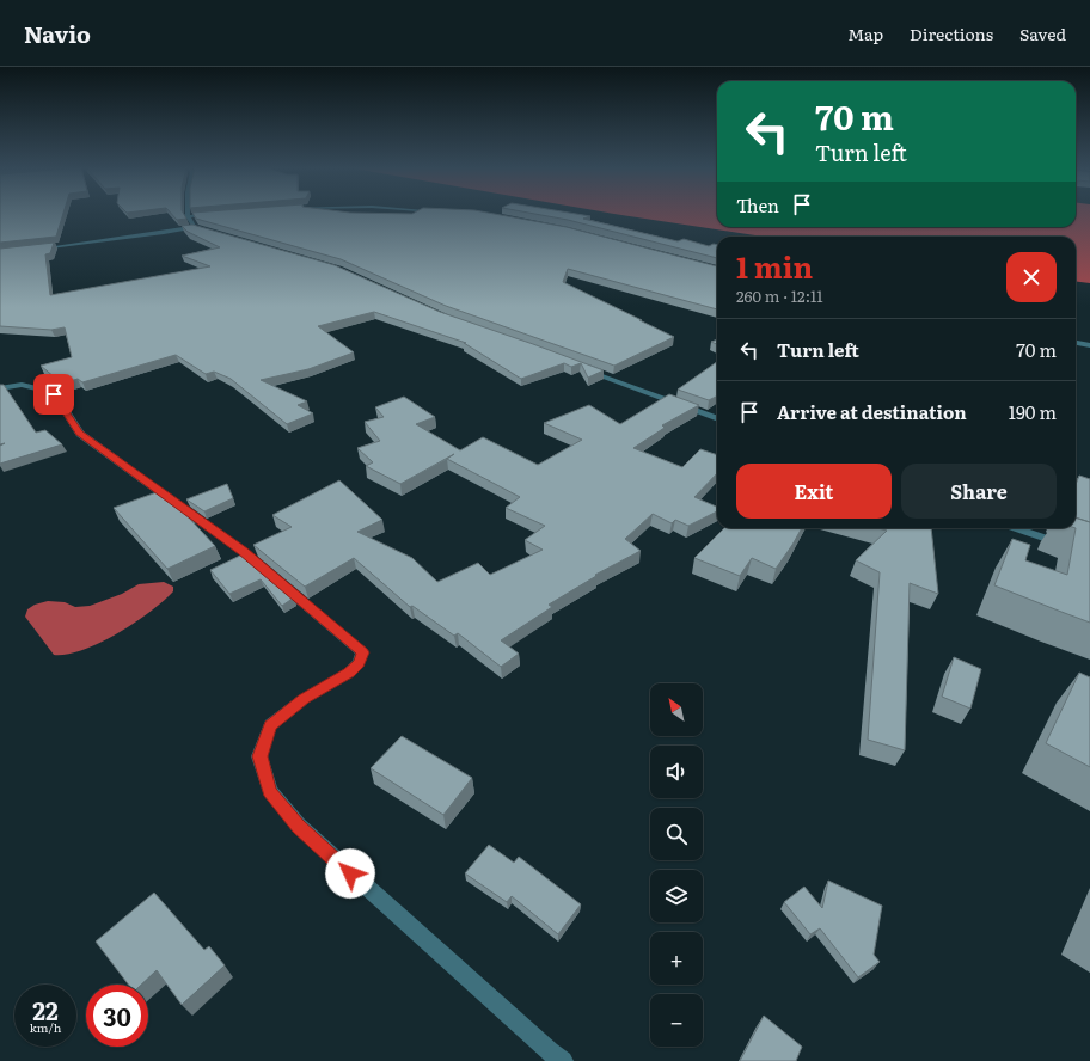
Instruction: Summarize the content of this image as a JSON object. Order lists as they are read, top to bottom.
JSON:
{
  "north": "top left",
  "page": {
    "header": "Navio",
    "nav": ["Map", "Directions", "Saved"],
    "turn": ["70 m", "Turn left"],
    "then": "Then",
    "heading": ["1 min", "260 m · 12:11"],
    "list": [
      {
        "name": "Turn left",
        "value": "70 m"
      },
      {
        "name": "Arrive at destination",
        "value": "190 m"
      }
    ],
    "buttons": ["Exit", "Share"],
    "map_buttons": ["+", "−"],
    "speed": "22 km/h",
    "limit": "30"
  }
}
